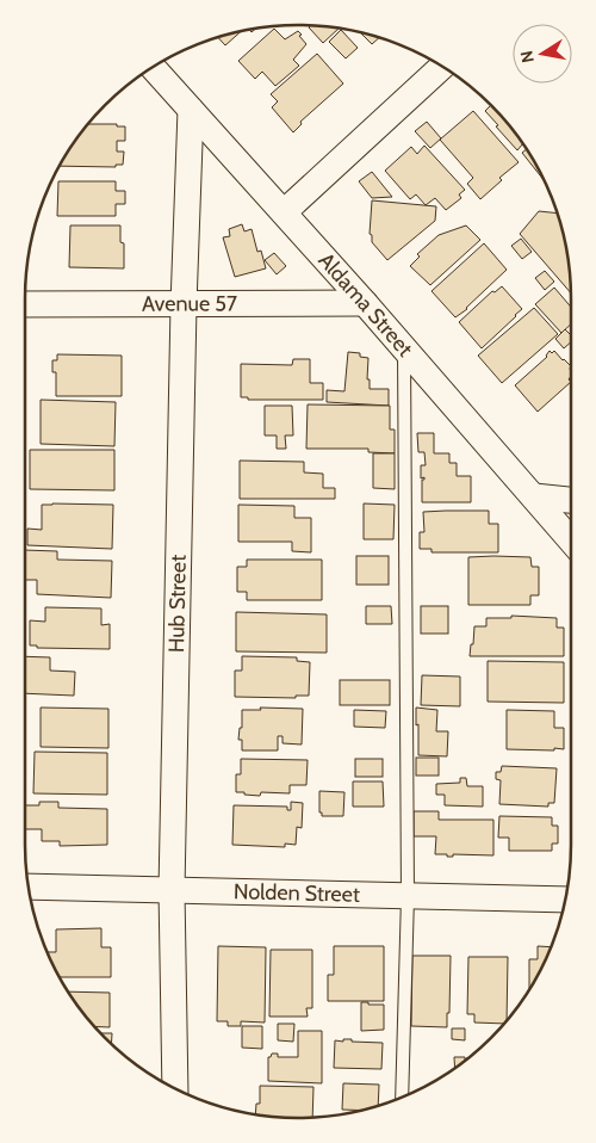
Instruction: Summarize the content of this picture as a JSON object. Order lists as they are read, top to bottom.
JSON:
{
  "streets": {
    "street": [
      "Avenue 57",
      "Aldama Street",
      "Hub Street",
      "Nolden Street"
    ]
  },
  "crossings": [
    ["Avenue 57", "Aldama Street"],
    ["Avenue 57", "Hub Street"],
    ["Aldama Street", "Hub Street"],
    ["Hub Street", "Nolden Street"]
  ],
  "north": "left"
}
